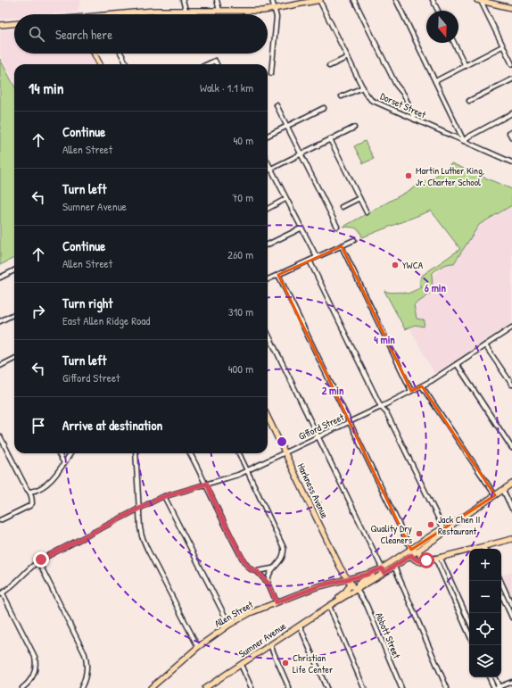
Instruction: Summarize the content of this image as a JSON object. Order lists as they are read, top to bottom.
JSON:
{
  "streets": {
    "main road": ["Harkness Avenue", "Allen Street", "Sumner Avenue"],
    "street": ["Dorset Street", "Gifford Street", "Abbott Street"]
  },
  "crossings": [
    ["Gifford Street", "Harkness Avenue"],
    ["Harkness Avenue", "Allen Street"],
    ["Harkness Avenue", "Abbott Street"],
    ["Harkness Avenue", "Sumner Avenue"],
    ["Allen Street", "Sumner Avenue"],
    ["Abbott Street", "Sumner Avenue"]
  ],
  "places": [
    "Martin Luther King, Jr. Charter School",
    "YWCA",
    "Jack Chen II Restaurant",
    "Quality Dry Cleaners",
    "Christian Life Center"
  ],
  "north": "bottom",
  "page": {
    "search": "Search here",
    "heading": ["14 min", "Walk · 1.1 km"],
    "list": [
      ["Continue", "Allen Street", "40 m"],
      ["Turn left", "Sumner Avenue", "70 m"],
      ["Continue", "Allen Street", "260 m"],
      ["Turn right", "East Allen Ridge Road", "310 m"],
      ["Turn left", "Gifford Street", "400 m"],
      "Arrive at destination"
    ],
    "map_buttons": ["+", "−"]
  },
  "rings": ["6 min", "4 min", "2 min"]
}
